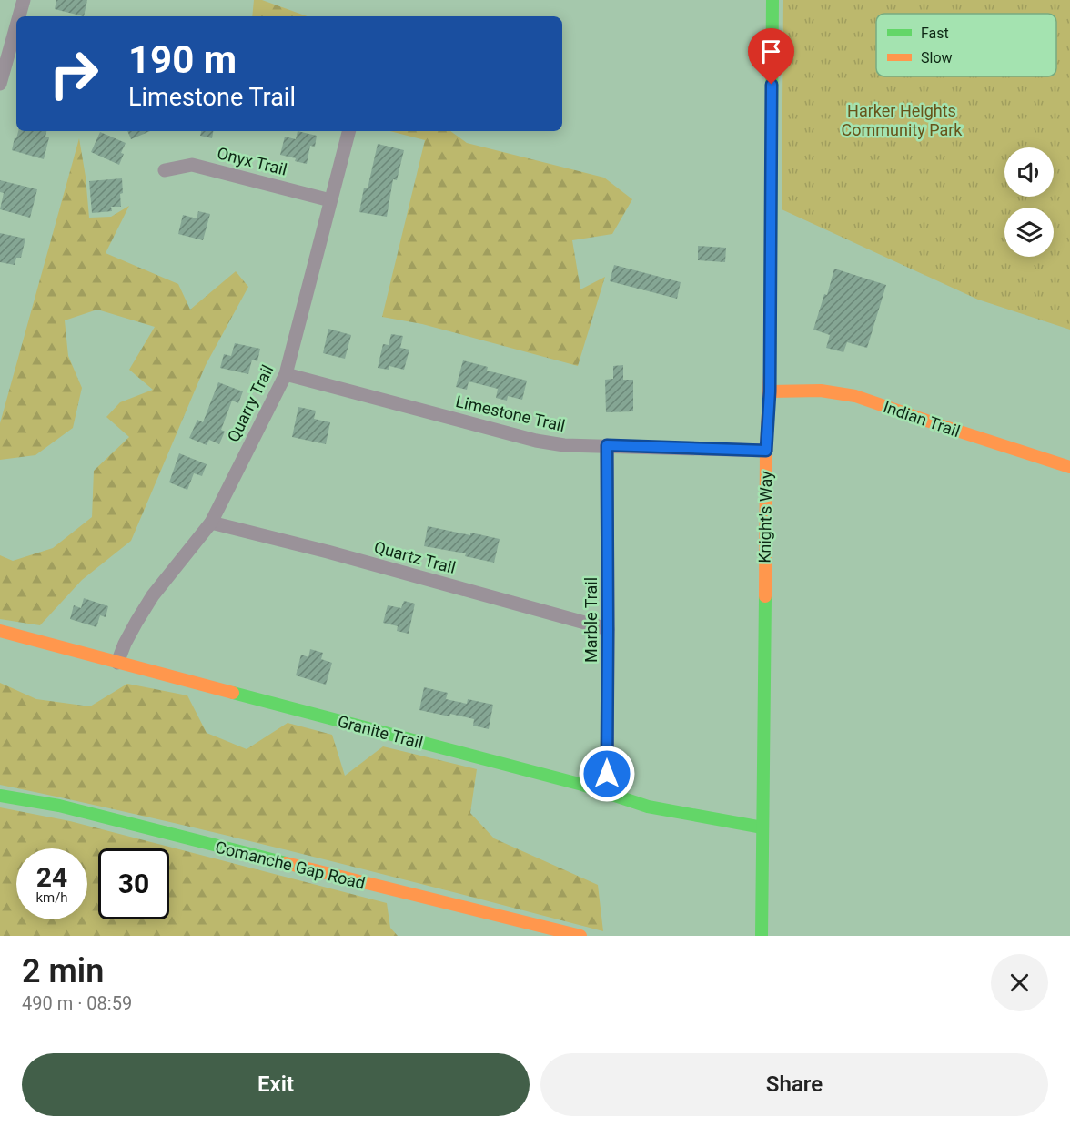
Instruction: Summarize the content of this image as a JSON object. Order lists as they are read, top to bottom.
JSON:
{
  "streets": {
    "street": [
      "Onyx Trail",
      "Quarry Trail",
      "Limestone Trail",
      "Indian Trail",
      "Knight's Way",
      "Quartz Trail",
      "Marble Trail",
      "Granite Trail",
      "Comanche Gap Road"
    ]
  },
  "crossings": [
    ["Onyx Trail", "Quarry Trail"],
    ["Quarry Trail", "Limestone Trail"],
    ["Quarry Trail", "Quartz Trail"],
    ["Quarry Trail", "Granite Trail"],
    ["Limestone Trail", "Knight's Way"],
    ["Limestone Trail", "Marble Trail"],
    ["Indian Trail", "Knight's Way"],
    ["Knight's Way", "Granite Trail"],
    ["Quartz Trail", "Marble Trail"],
    ["Marble Trail", "Granite Trail"]
  ],
  "parks": ["Harker Heights Community Park"],
  "legend": ["Fast", "Slow"],
  "page": {
    "turn": ["190 m", "Limestone Trail"],
    "speed": "24 km/h",
    "limit": "30",
    "heading": ["2 min", "490 m · 08:59"],
    "buttons": ["Exit", "Share"]
  }
}
